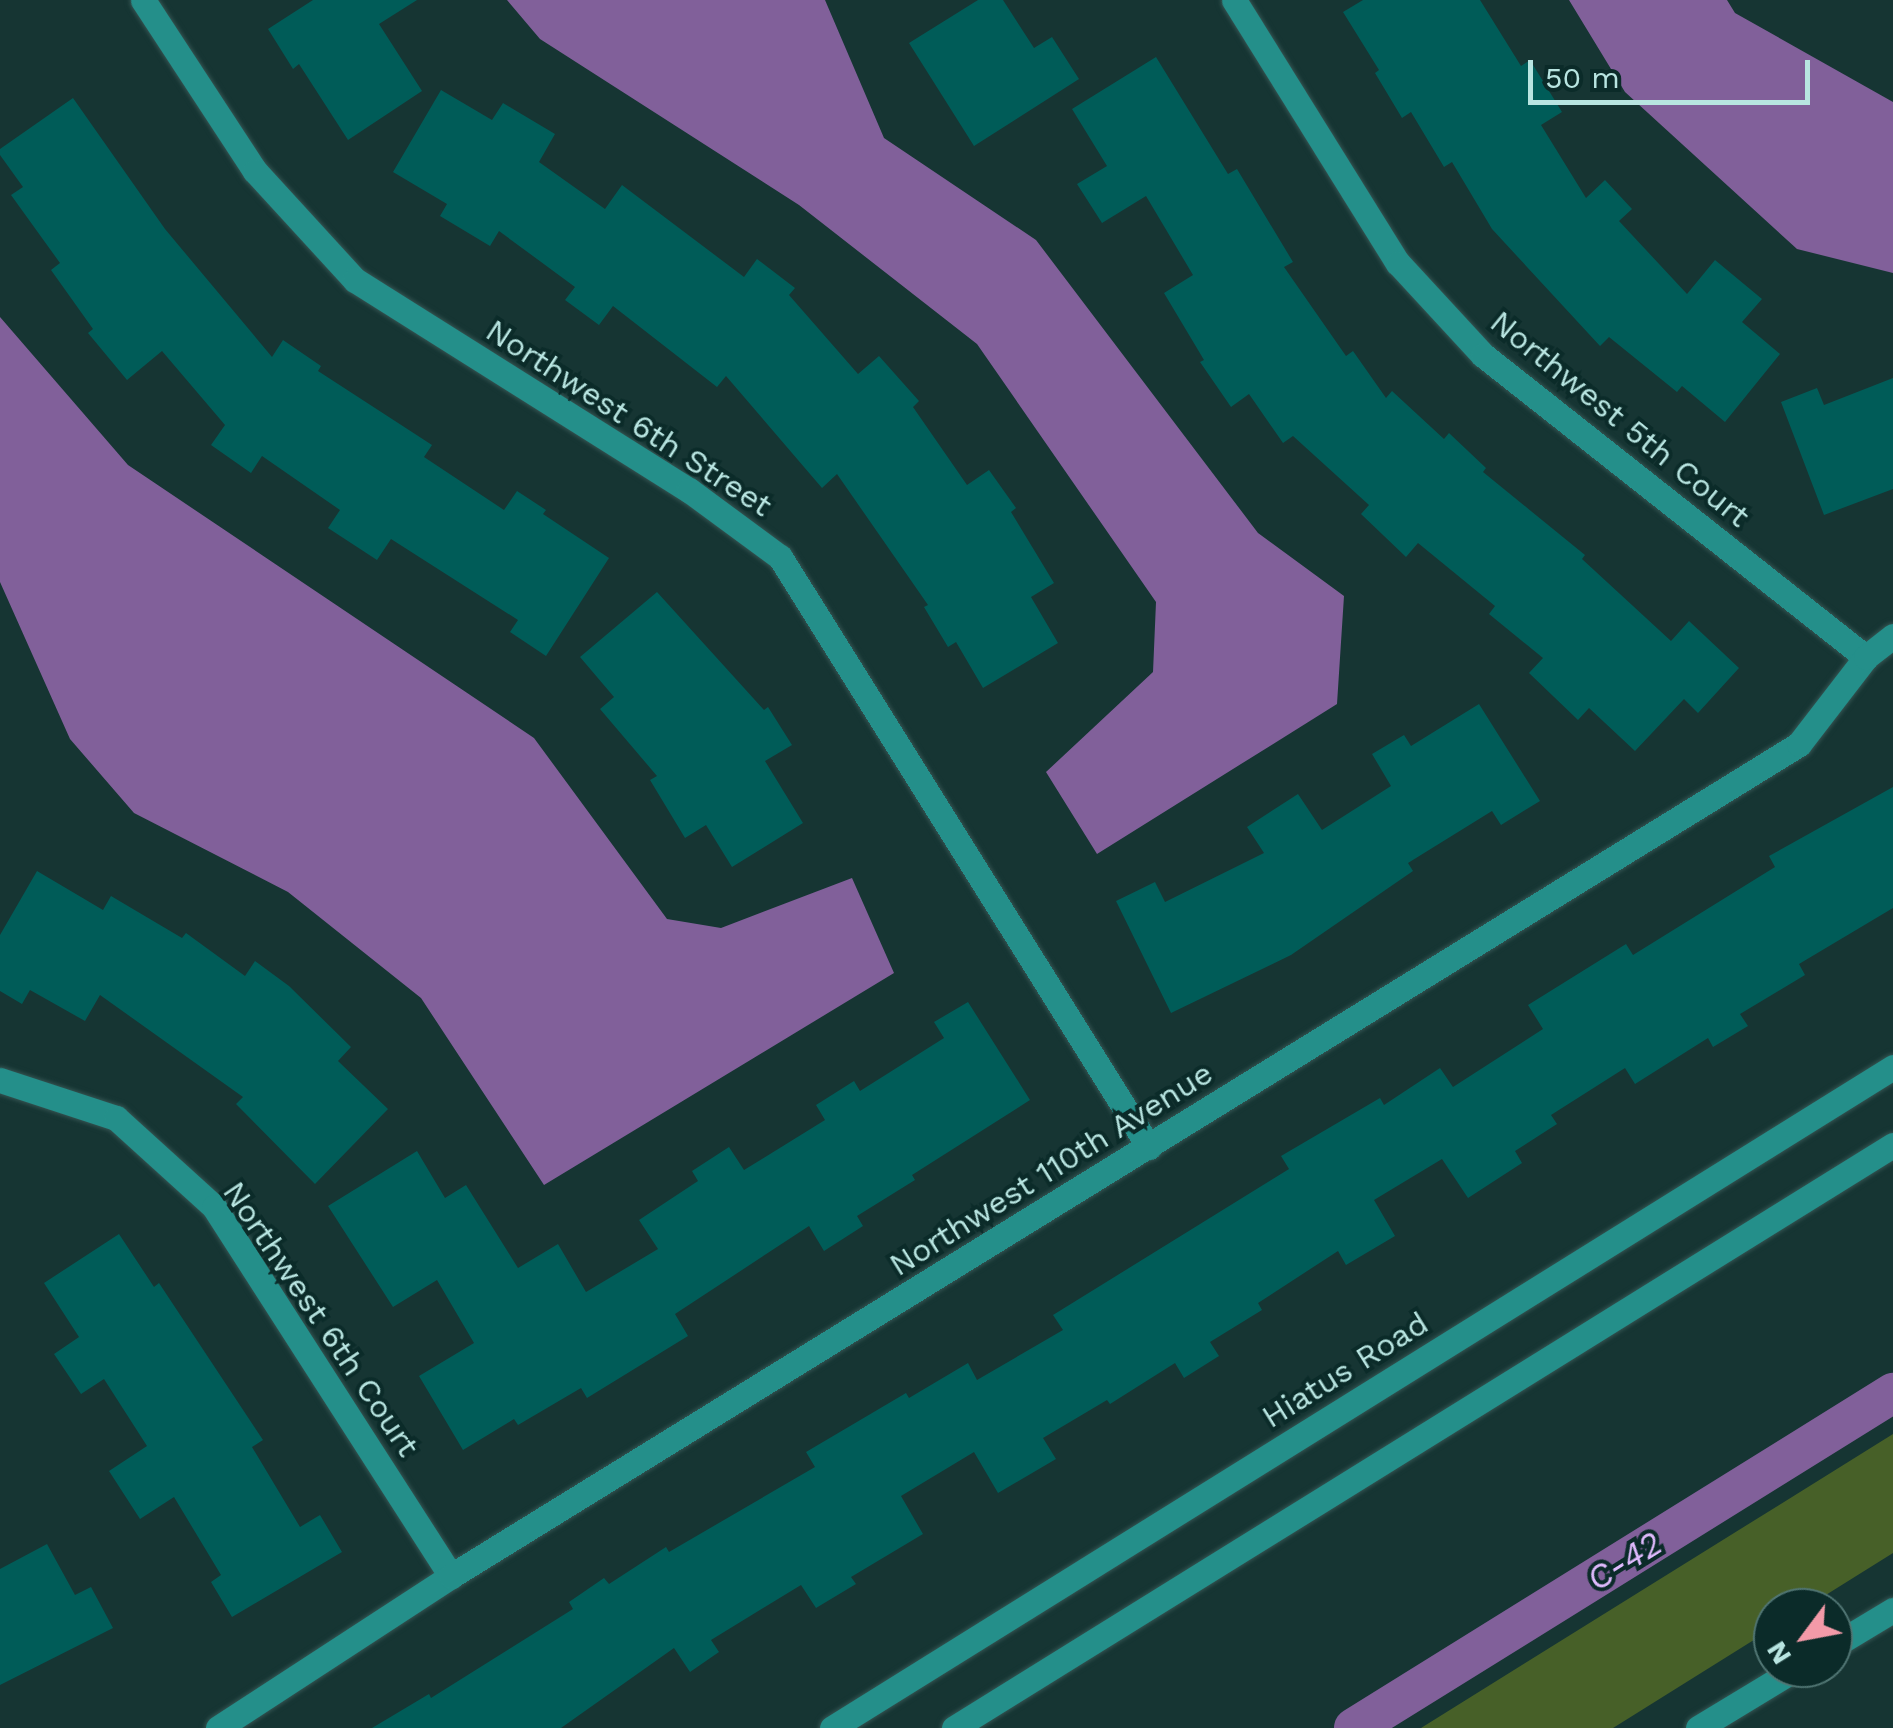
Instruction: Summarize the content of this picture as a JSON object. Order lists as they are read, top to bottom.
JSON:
{
  "streets": {
    "street": [
      "Northwest 6th Street",
      "Northwest 5th Court",
      "Northwest 110th Avenue",
      "Northwest 6th Court",
      "Hiatus Road"
    ]
  },
  "crossings": [
    ["Northwest 6th Street", "Northwest 110th Avenue"],
    ["Northwest 5th Court", "Northwest 110th Avenue"],
    ["Northwest 110th Avenue", "Northwest 6th Court"]
  ],
  "water": ["C-42"],
  "scale_bar": "50 m",
  "north": "bottom left"
}
